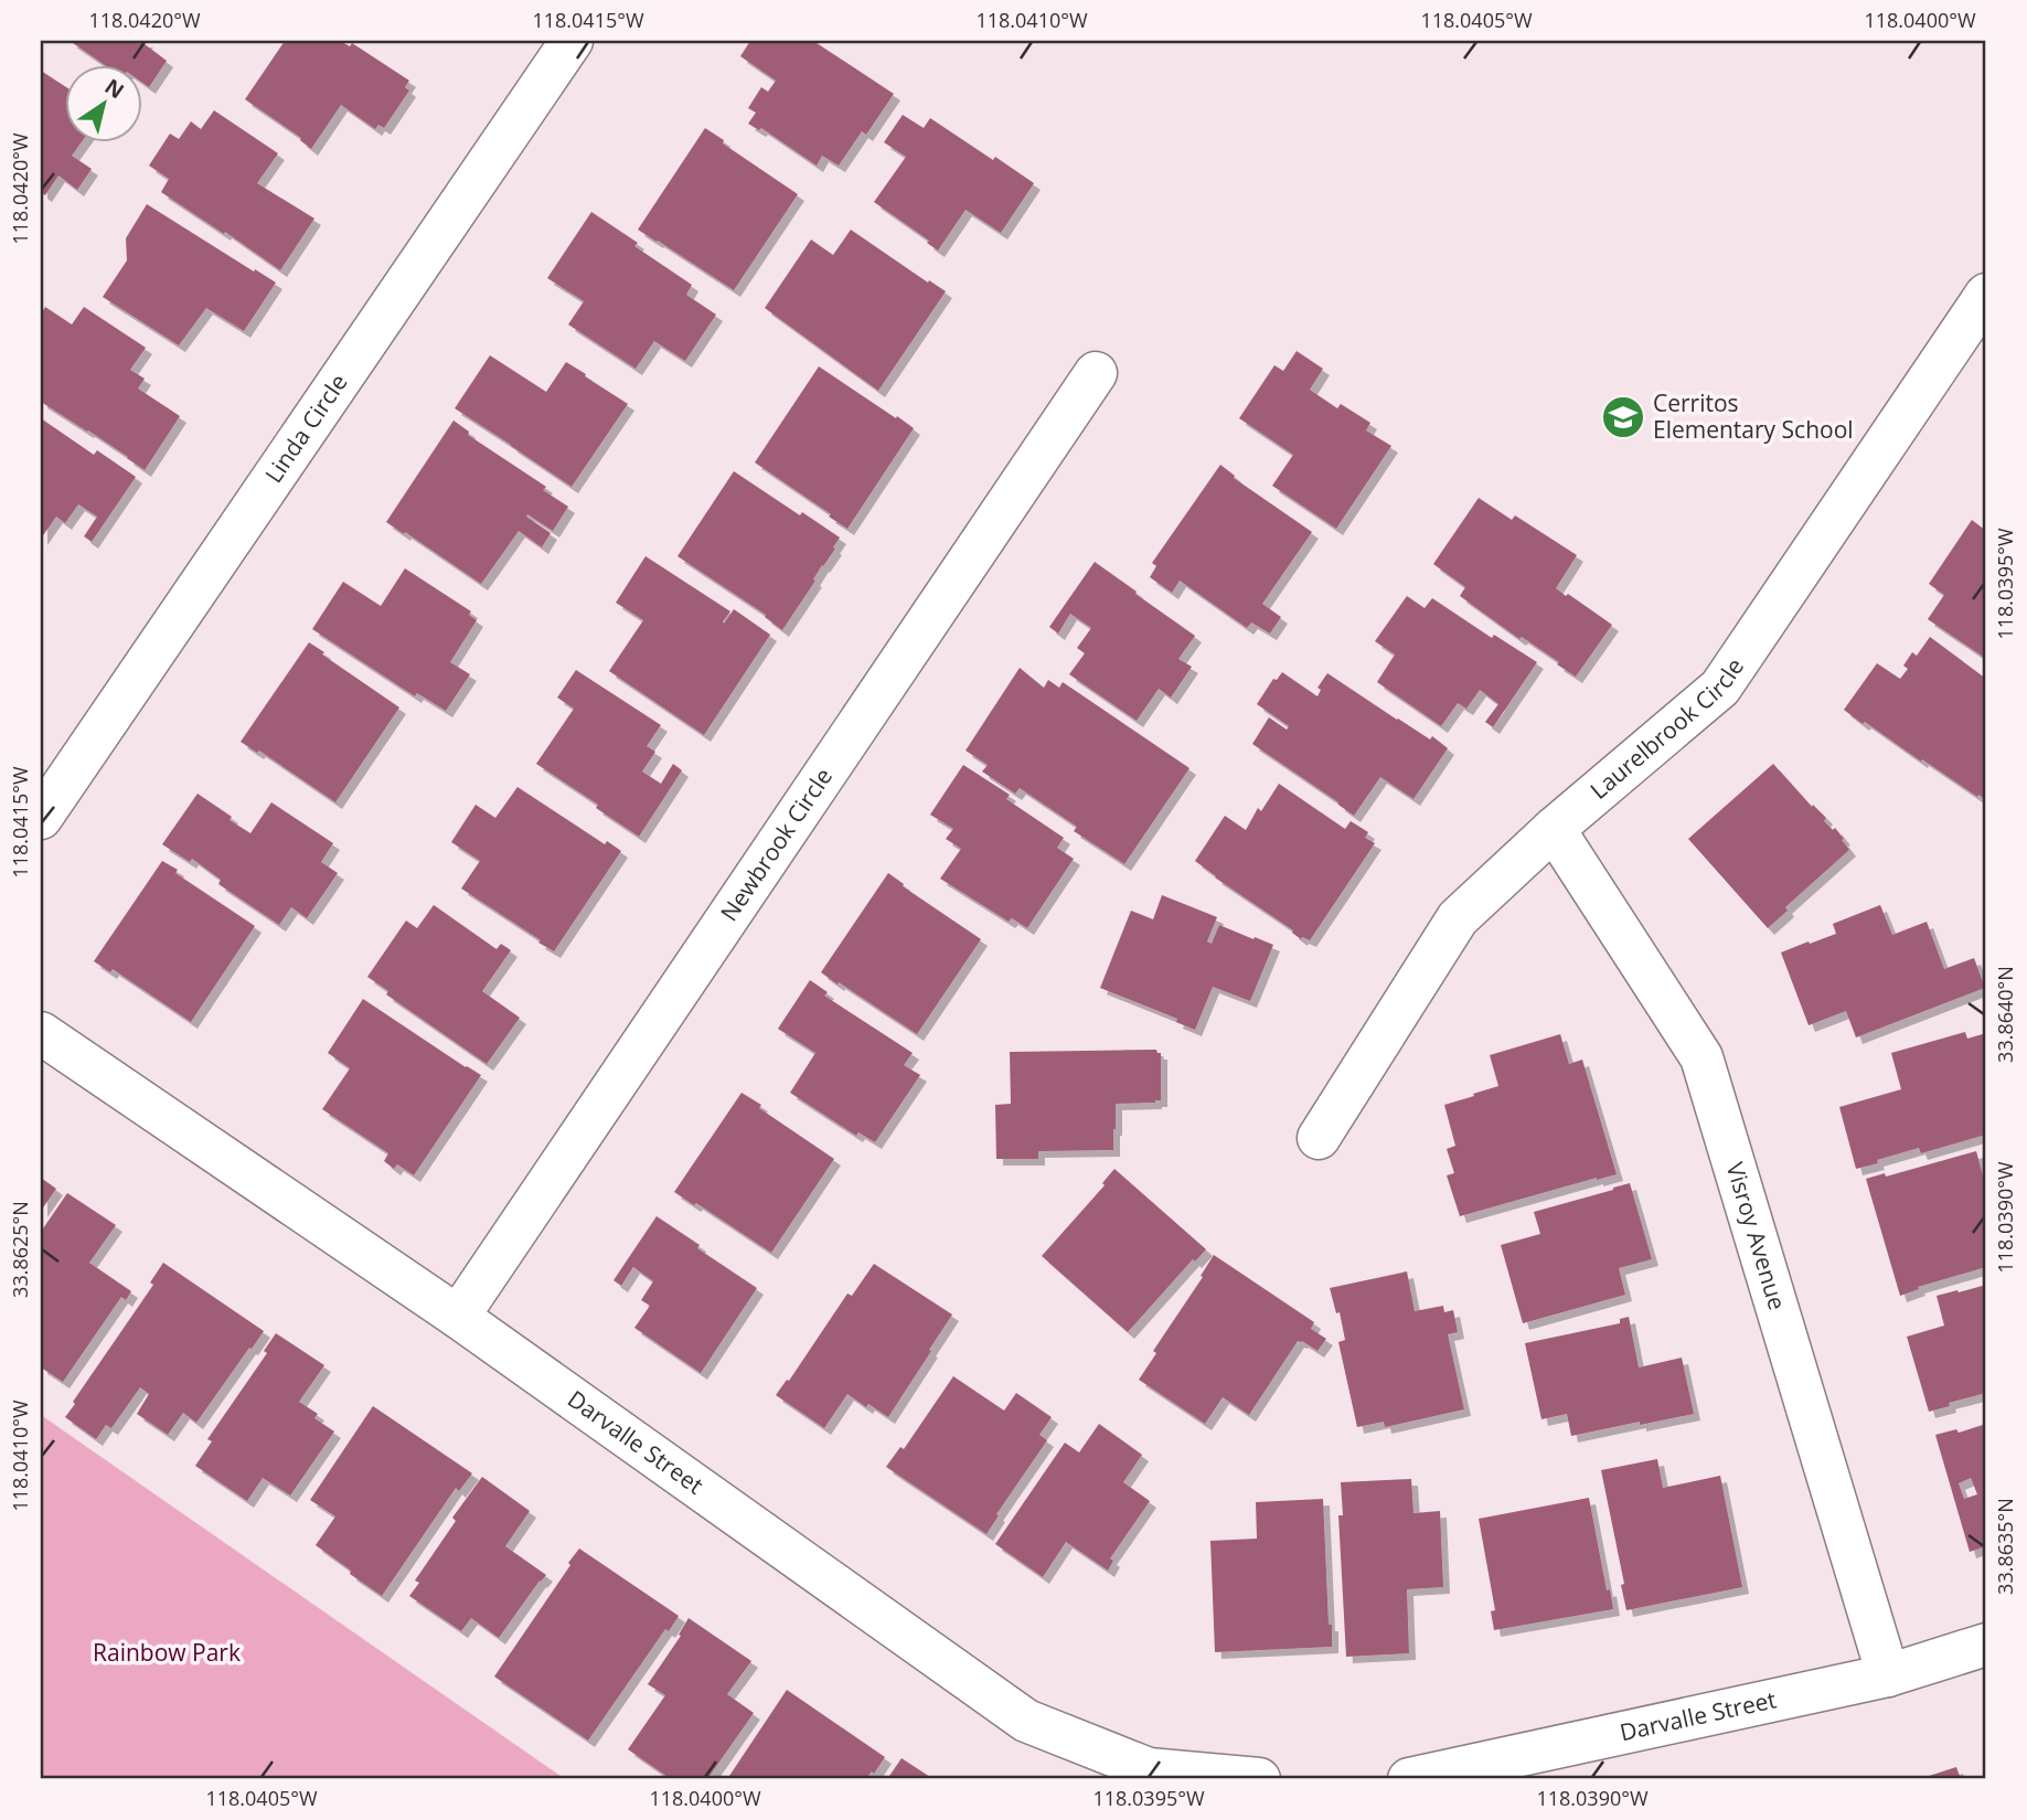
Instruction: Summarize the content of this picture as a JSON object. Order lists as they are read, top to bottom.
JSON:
{
  "streets": {
    "street": [
      "Linda Circle",
      "Laurelbrook Circle",
      "Newbrook Circle",
      "Visroy Avenue",
      "Darvalle Street"
    ]
  },
  "crossings": [
    ["Laurelbrook Circle", "Visroy Avenue"],
    ["Newbrook Circle", "Darvalle Street"],
    ["Visroy Avenue", "Darvalle Street"]
  ],
  "parks": ["Rainbow Park"],
  "places": {
    "school or university": ["Cerritos Elementary School"]
  },
  "north": "top right",
  "coordinates": [
    "118.0420°W",
    "118.0415°W",
    "118.0410°W",
    "118.0405°W",
    "118.0400°W",
    "118.0395°W",
    "33.8640°N",
    "118.0390°W",
    "33.8625°N",
    "33.8635°N"
  ]
}
